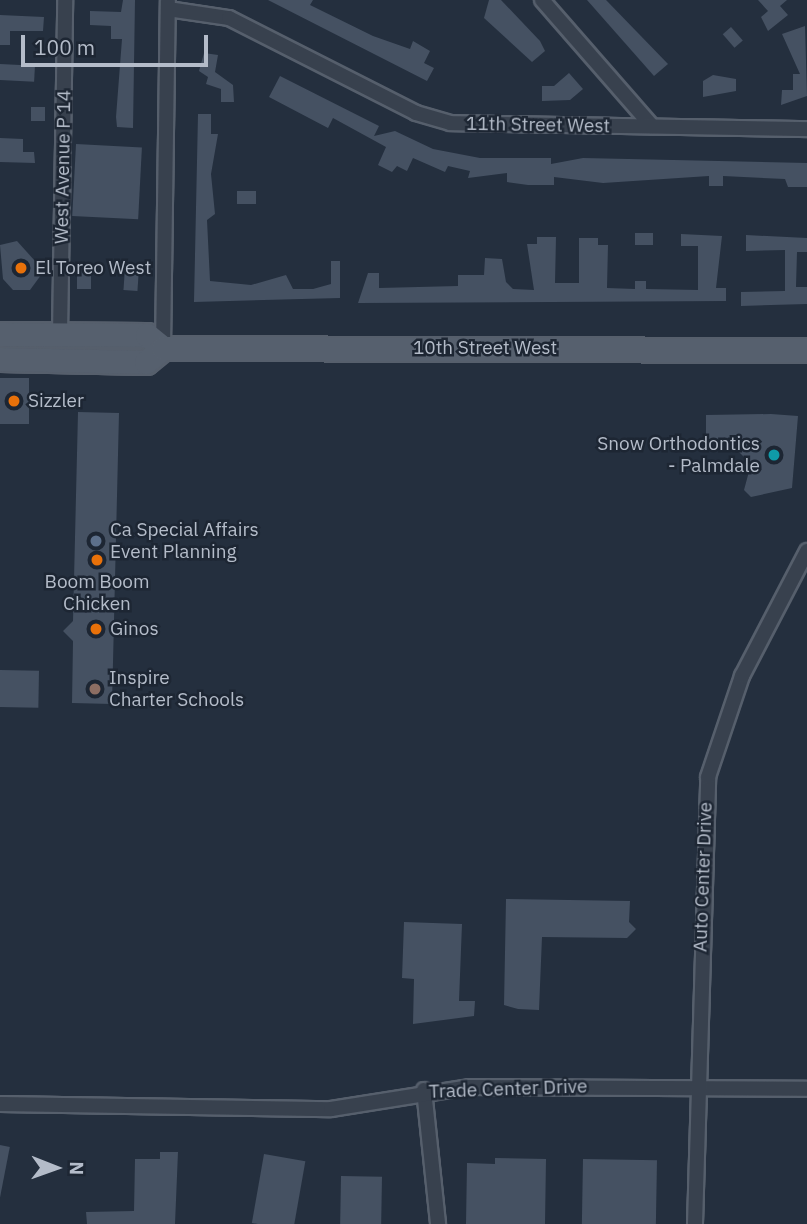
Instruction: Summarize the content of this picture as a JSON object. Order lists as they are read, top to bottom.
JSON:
{
  "streets": {
    "main road": ["10th Street West"],
    "street": [
      "11th Street West",
      "West Avenue P 14",
      "Auto Center Drive",
      "Trade Center Drive"
    ]
  },
  "crossings": [
    ["West Avenue P 14", "10th Street West"],
    ["Auto Center Drive", "Trade Center Drive"]
  ],
  "places": [
    "El Toreo West",
    "Sizzler",
    "Snow Orthodontics - Palmdale",
    "Ca Special Affairs Event Planning",
    "Boom Boom Chicken",
    "Ginos",
    "Inspire Charter Schools"
  ],
  "scale_bar": "100 m",
  "north": "right"
}
